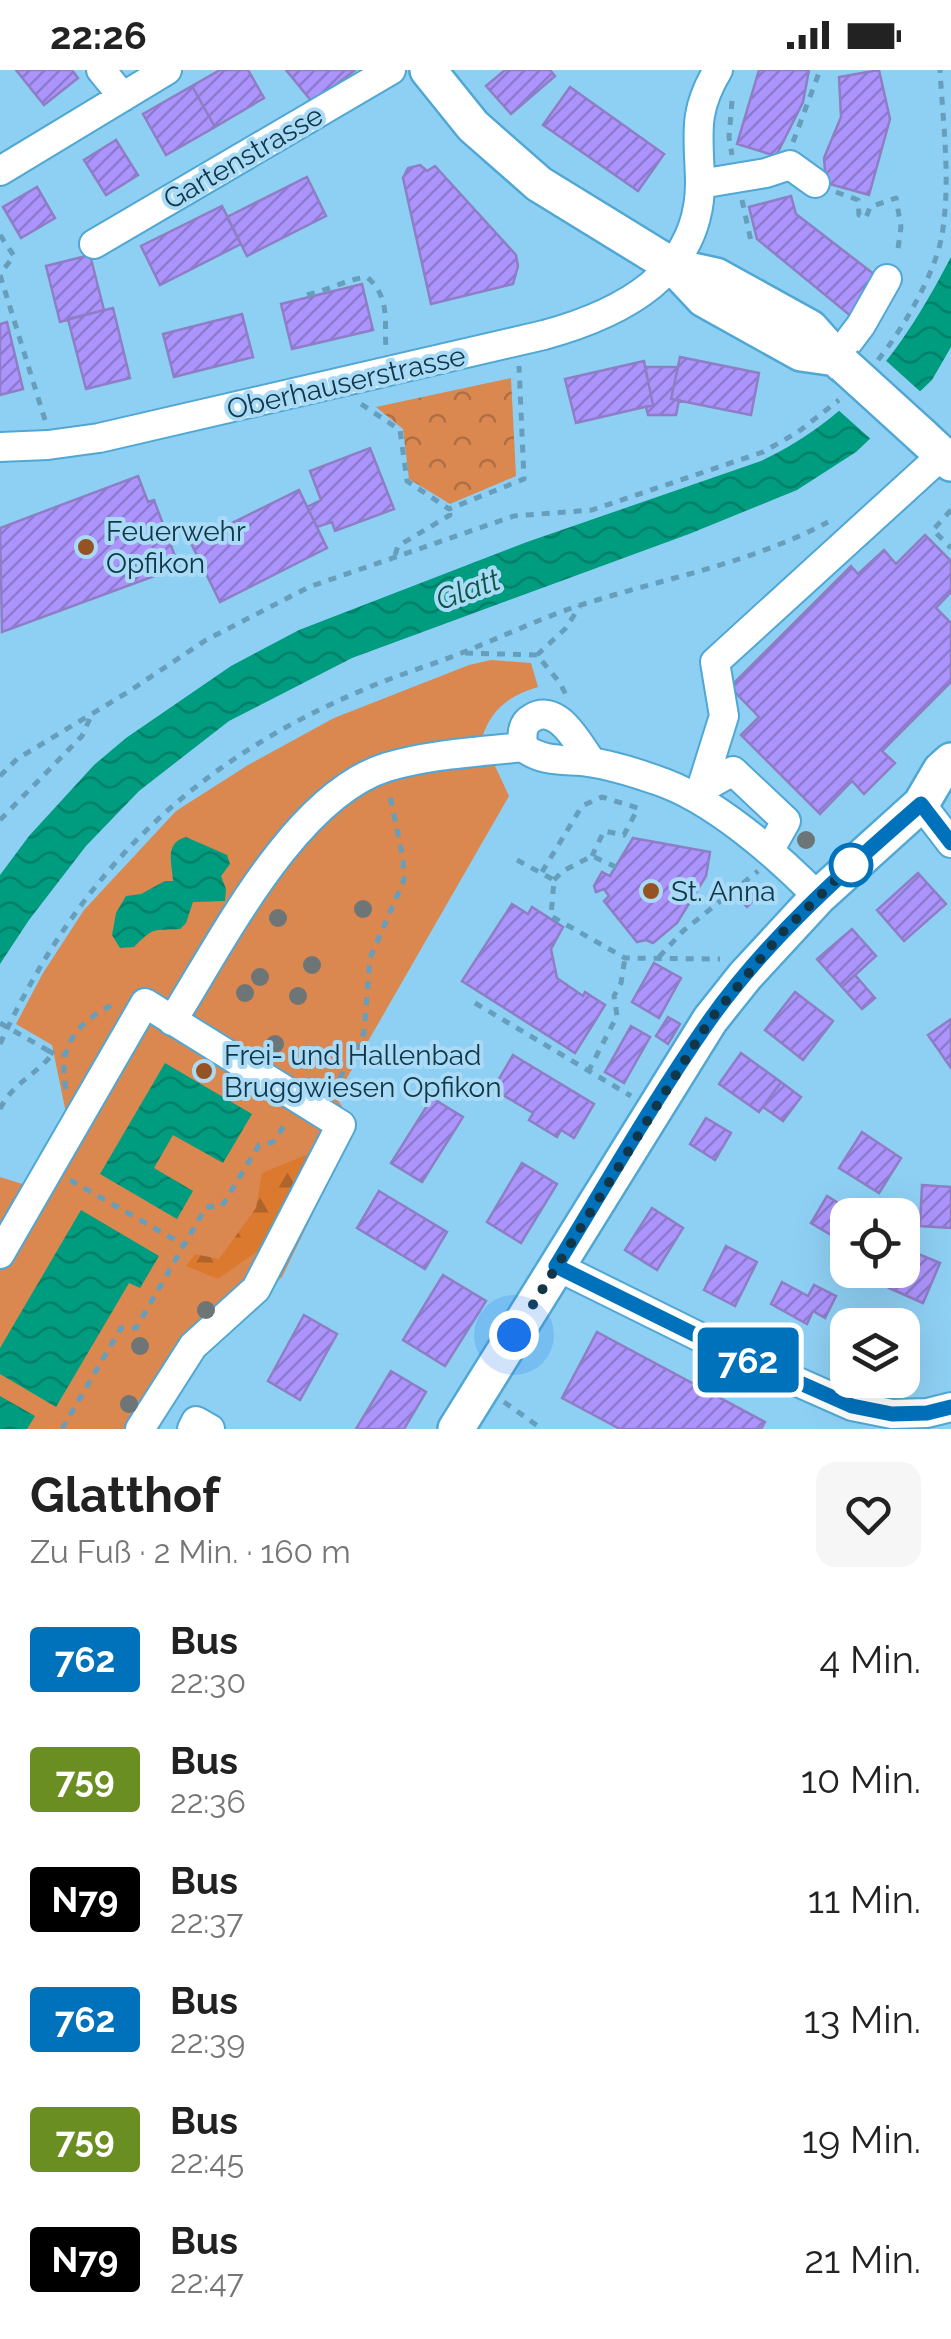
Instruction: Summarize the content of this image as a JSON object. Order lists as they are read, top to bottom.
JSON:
{
  "streets": {
    "street": ["Gartenstrasse", "Oberhauserstrasse"]
  },
  "water": ["Glatt"],
  "places": ["Feuerwehr Opfikon", "St. Anna", "Frei- und Hallenbad Bruggwiesen Opfikon"],
  "lines": ["bus line 762"],
  "page": {
    "status": "22:26",
    "on_map": "762",
    "heading": ["Glatthof", "Zu Fuß · 2 Min. · 160 m"],
    "list": [
      {
        "mark": "762",
        "name": "Bus",
        "note": "22:30",
        "value": "4 Min."
      },
      {
        "mark": "759",
        "name": "Bus",
        "note": "22:36",
        "value": "10 Min."
      },
      {
        "mark": "N79",
        "name": "Bus",
        "note": "22:37",
        "value": "11 Min."
      },
      {
        "mark": "762",
        "name": "Bus",
        "note": "22:39",
        "value": "13 Min."
      },
      {
        "mark": "759",
        "name": "Bus",
        "note": "22:45",
        "value": "19 Min."
      },
      {
        "mark": "N79",
        "name": "Bus",
        "note": "22:47",
        "value": "21 Min."
      }
    ]
  }
}
